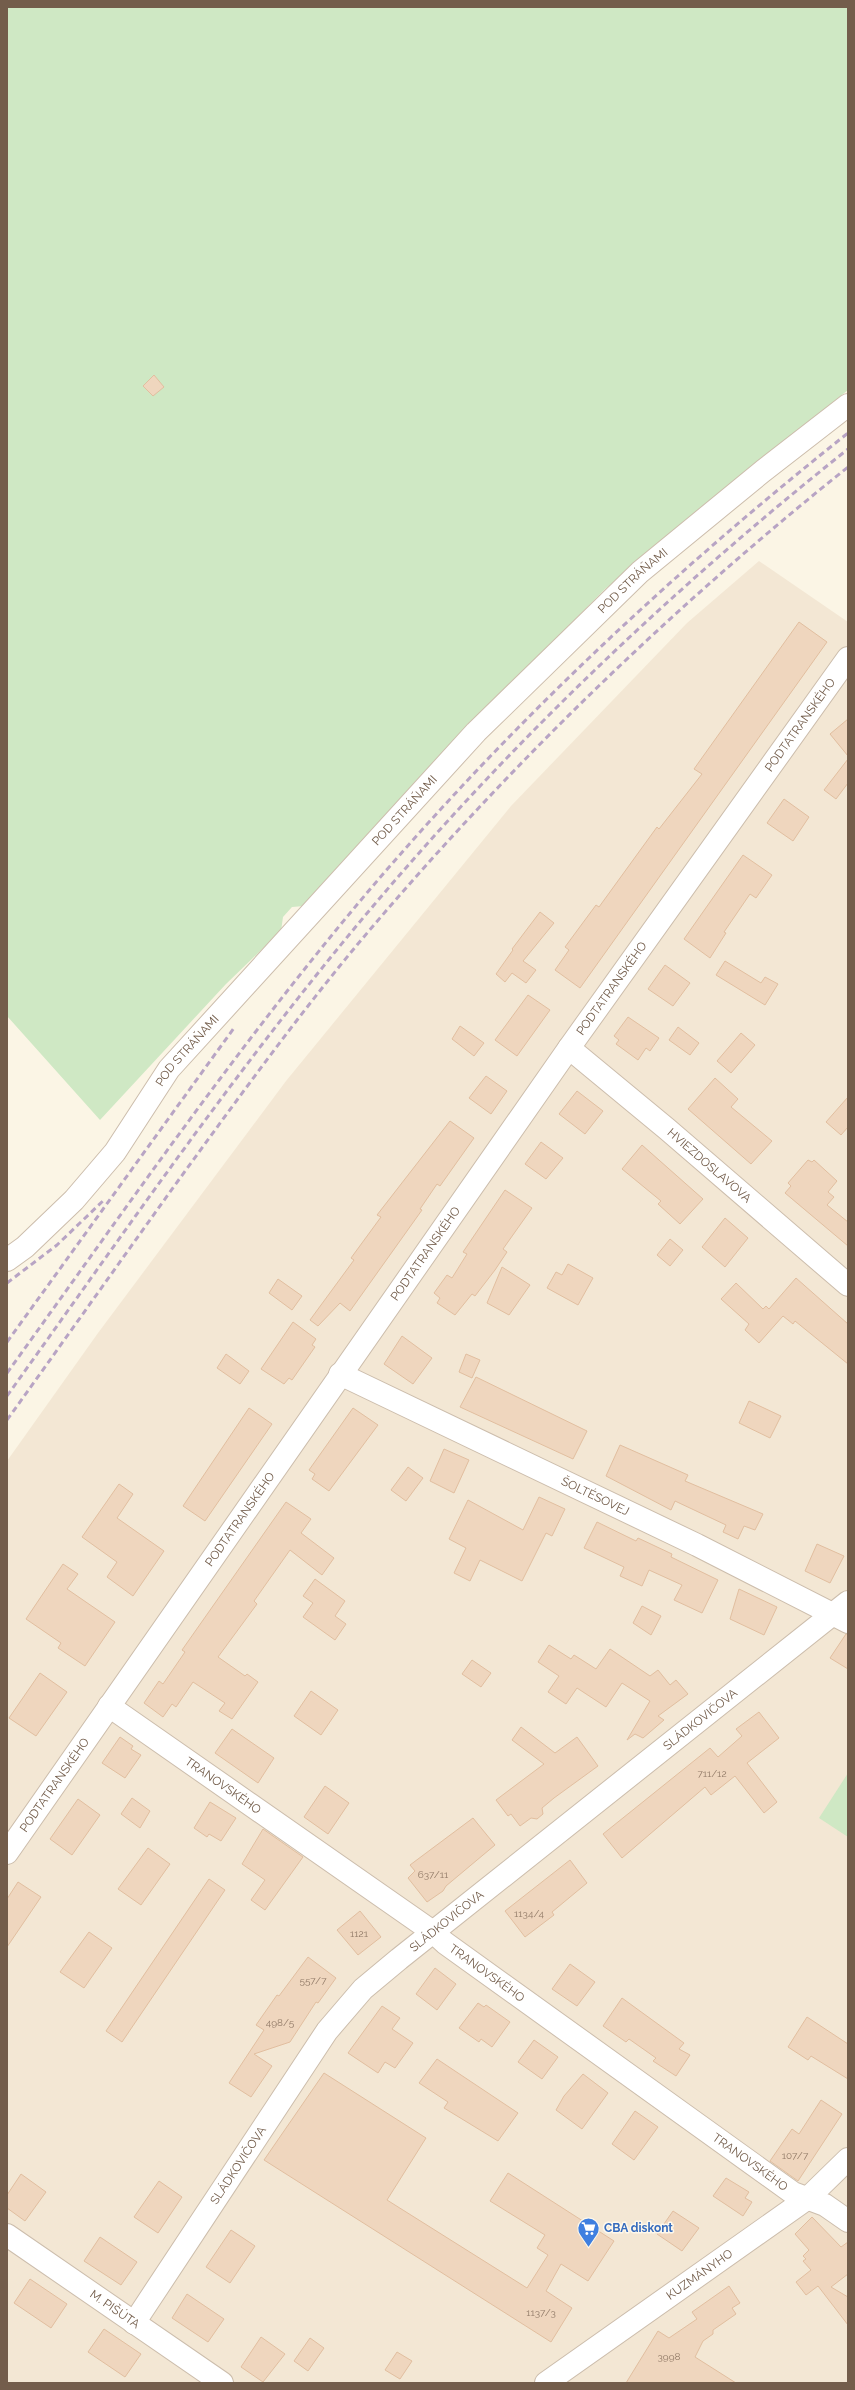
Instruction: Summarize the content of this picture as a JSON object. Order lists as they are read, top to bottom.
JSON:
{
  "streets": {
    "street": [
      "POD STRÁŇAMI",
      "PODTATRANSKÉHO",
      "HVIEZDOSLAVOVA",
      "ŠOLTÉSOVEJ",
      "SLÁDKOVIČOVA",
      "TRANOVSKÉHO",
      "KUZMÁNYHO",
      "M. PIŠÚTA"
    ]
  },
  "crossings": [
    ["PODTATRANSKÉHO", "HVIEZDOSLAVOVA"],
    ["PODTATRANSKÉHO", "ŠOLTÉSOVEJ"],
    ["PODTATRANSKÉHO", "TRANOVSKÉHO"],
    ["ŠOLTÉSOVEJ", "SLÁDKOVIČOVA"],
    ["SLÁDKOVIČOVA", "TRANOVSKÉHO"],
    ["SLÁDKOVIČOVA", "M. PIŠÚTA"],
    ["TRANOVSKÉHO", "KUZMÁNYHO"]
  ],
  "places": {
    "supermarket": ["CBA diskont"]
  },
  "house_numbers": [
    "711/12",
    "637/11",
    "1134/4",
    "1121",
    "557/7",
    "498/5",
    "107/7",
    "1137/3",
    "3998"
  ]
}
